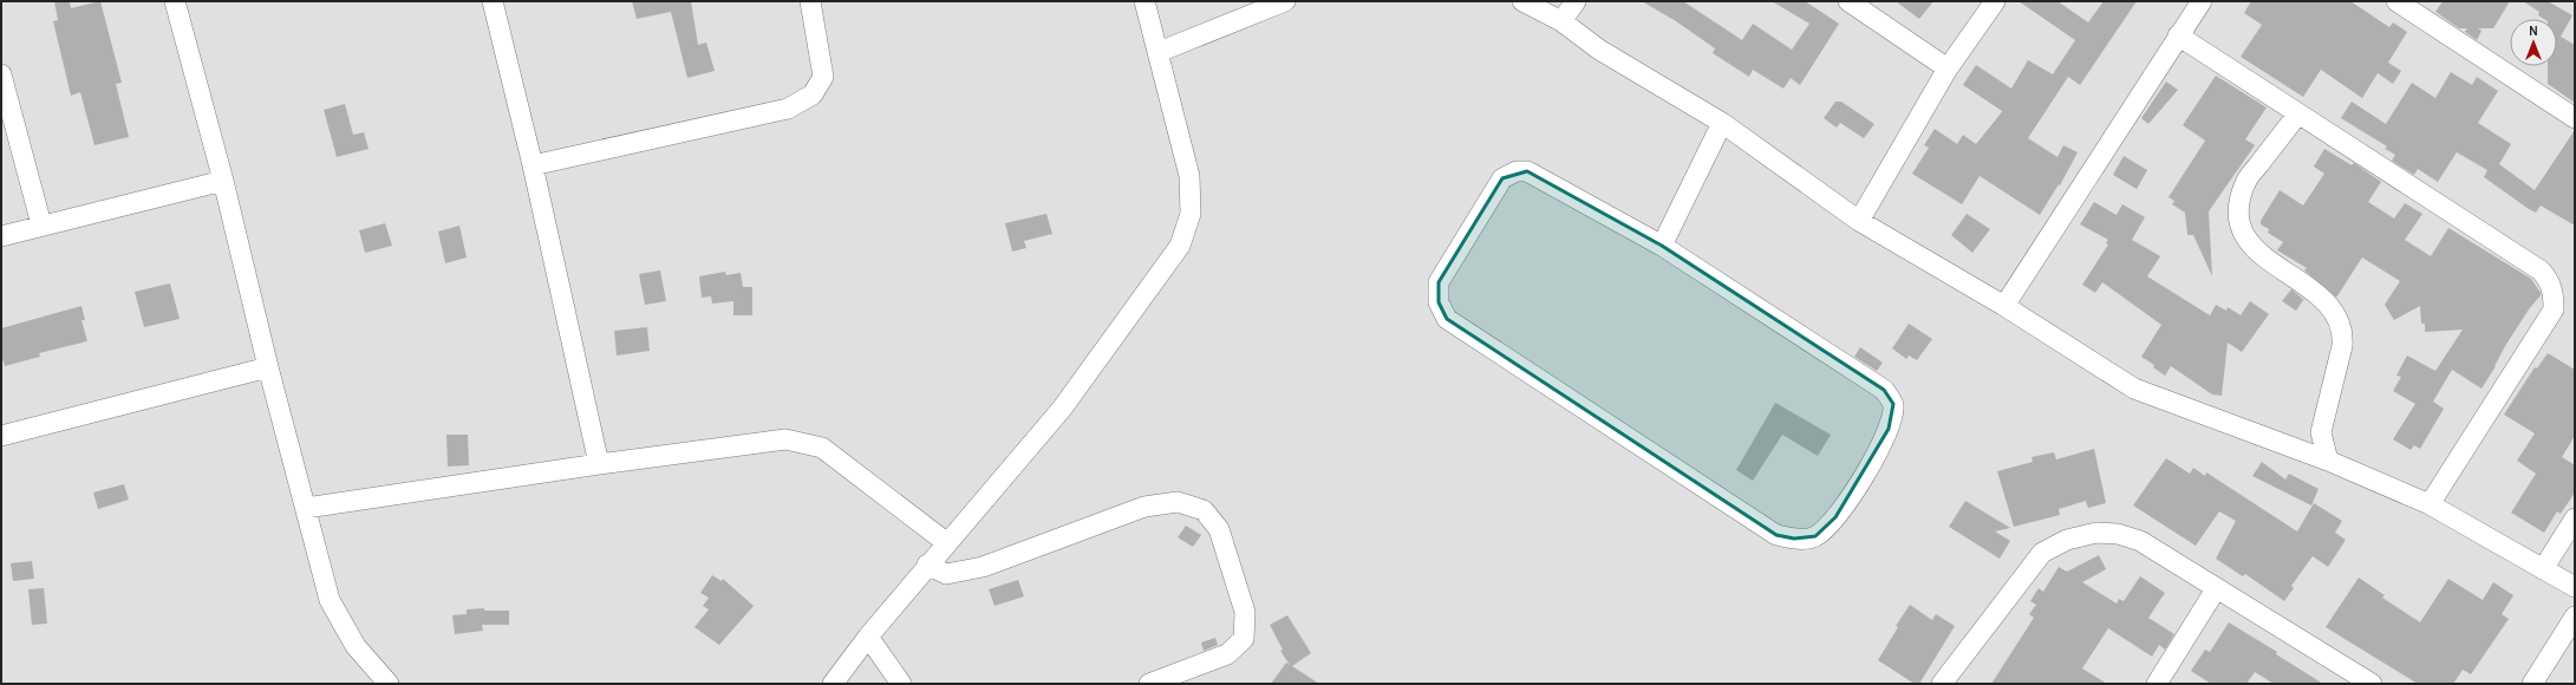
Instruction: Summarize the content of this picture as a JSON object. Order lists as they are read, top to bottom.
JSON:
{
  "north": "top"
}
